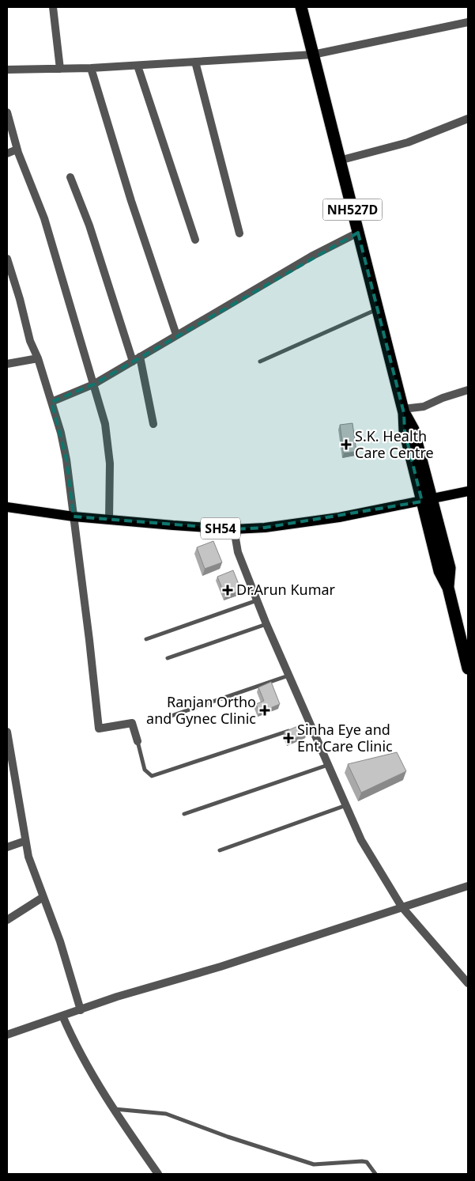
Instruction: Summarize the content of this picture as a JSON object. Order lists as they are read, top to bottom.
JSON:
{
  "streets": {
    "highway": ["NH527D"],
    "main road": ["SH54"]
  },
  "crossings": [
    ["NH527D", "SH54"]
  ],
  "places": {
    "health": [
      "S.K. Health Care Centre",
      "Dr.Arun Kumar",
      "Ranjan Ortho and Gynec Clinic",
      "Sinha Eye and Ent Care Clinic"
    ]
  }
}
